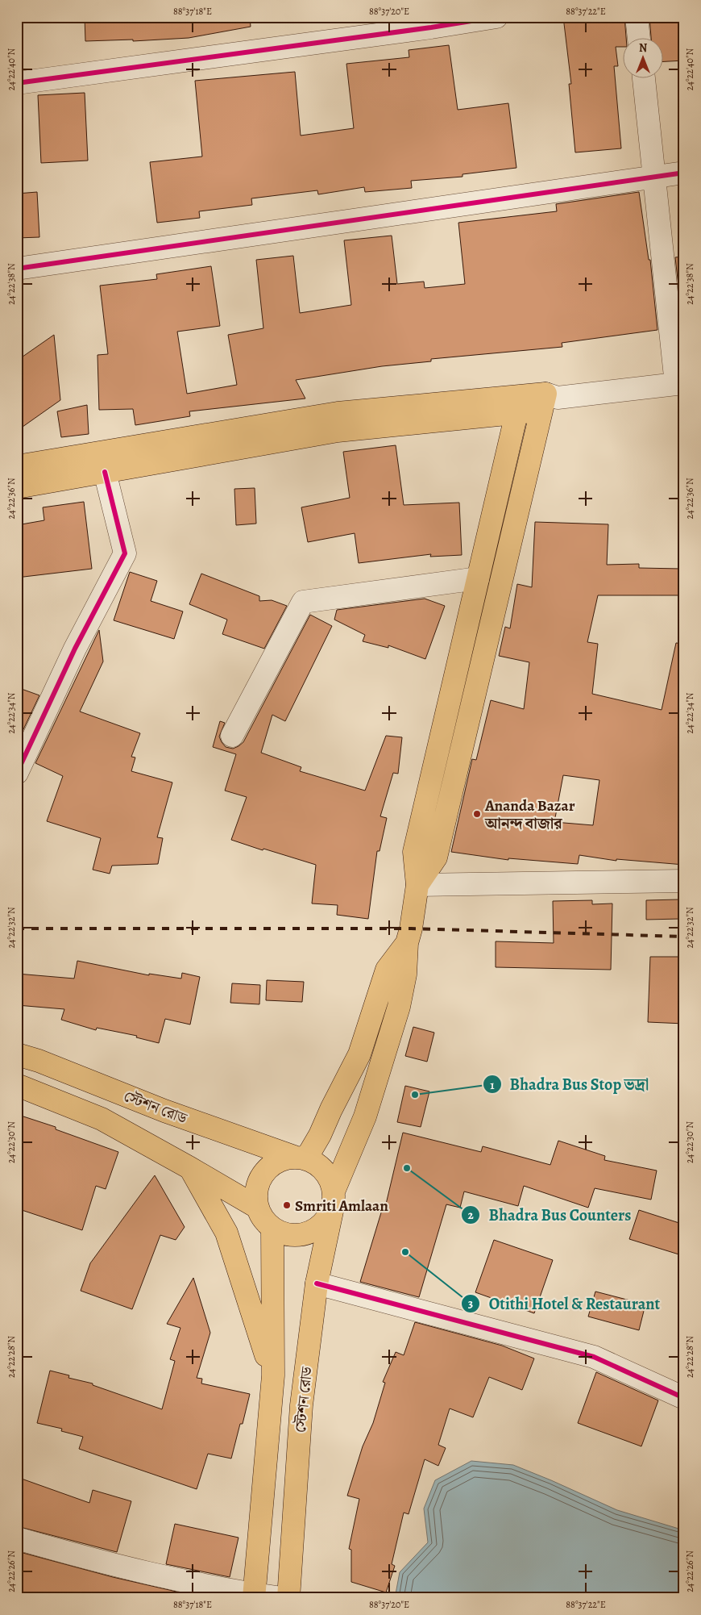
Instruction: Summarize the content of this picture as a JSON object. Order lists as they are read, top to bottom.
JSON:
{
  "streets": {
    "main road": ["স্টেশন রোড"]
  },
  "places": [
    "Ananda Bazar আনন্দ বাজার",
    "Bhadra Bus Stop ভদ্রা",
    "Bhadra Bus Counters",
    "Smriti Amlaan",
    "Otithi Hotel & Restaurant"
  ],
  "north": "top",
  "coordinates": [
    "88°37'18\"E",
    "88°37'20\"E",
    "88°37'22\"E",
    "24°22'40\"N",
    "24°22'38\"N",
    "24°22'36\"N",
    "24°22'34\"N",
    "24°22'32\"N",
    "24°22'30\"N",
    "24°22'28\"N",
    "24°22'26\"N"
  ]
}
